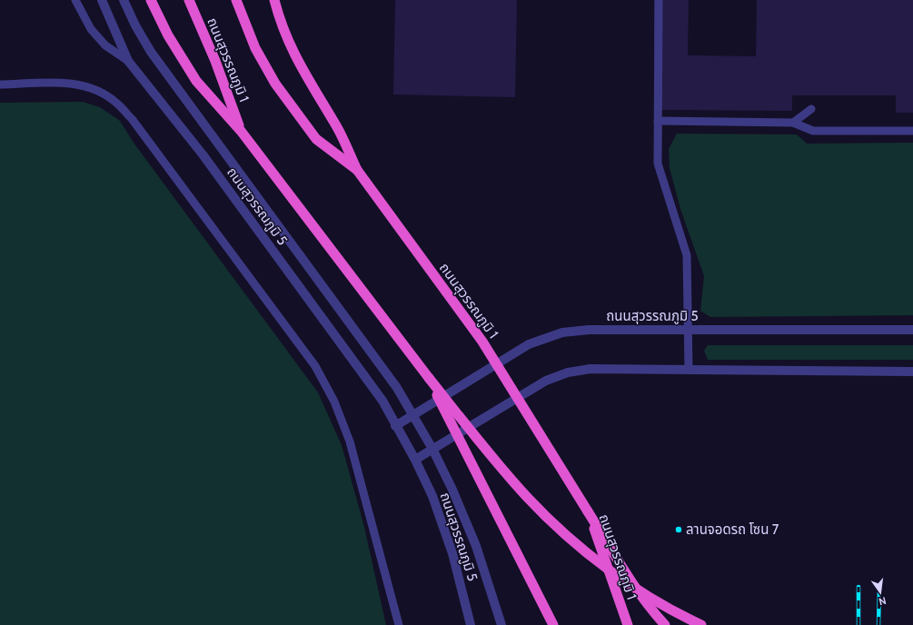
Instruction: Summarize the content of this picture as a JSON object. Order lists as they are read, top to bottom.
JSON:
{
  "streets": {
    "highway": ["ถนนสุวรรณภูมิ 1"],
    "street": ["ถนนสุวรรณภูมิ 5"]
  },
  "places": ["ลานจอดรถ โซน 7"],
  "north": "bottom"
}
